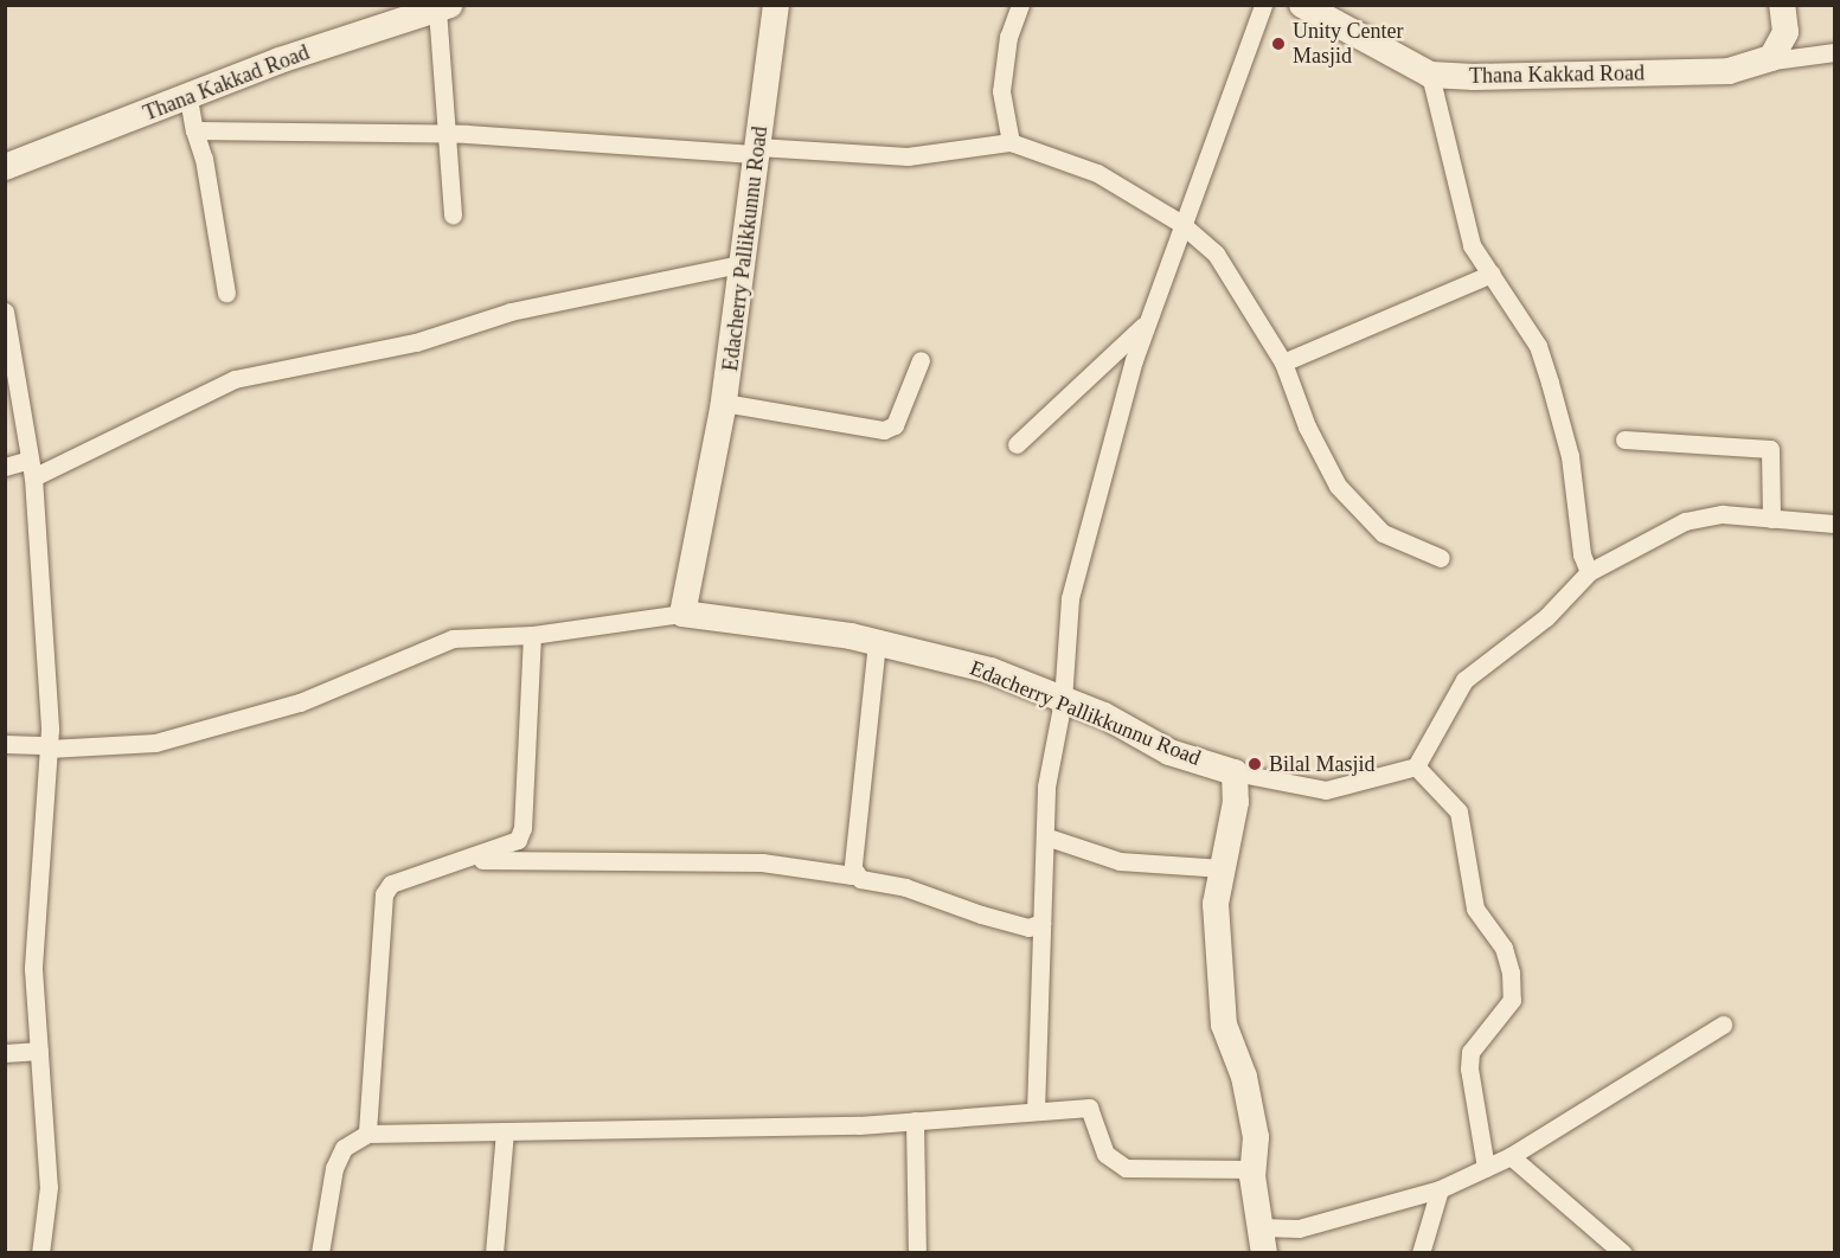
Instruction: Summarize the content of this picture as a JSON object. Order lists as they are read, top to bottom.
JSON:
{
  "streets": {
    "main road": ["Thana Kakkad Road", "Edacherry Pallikkunnu Road"]
  },
  "places": ["Unity Center Masjid", "Bilal Masjid"]
}
